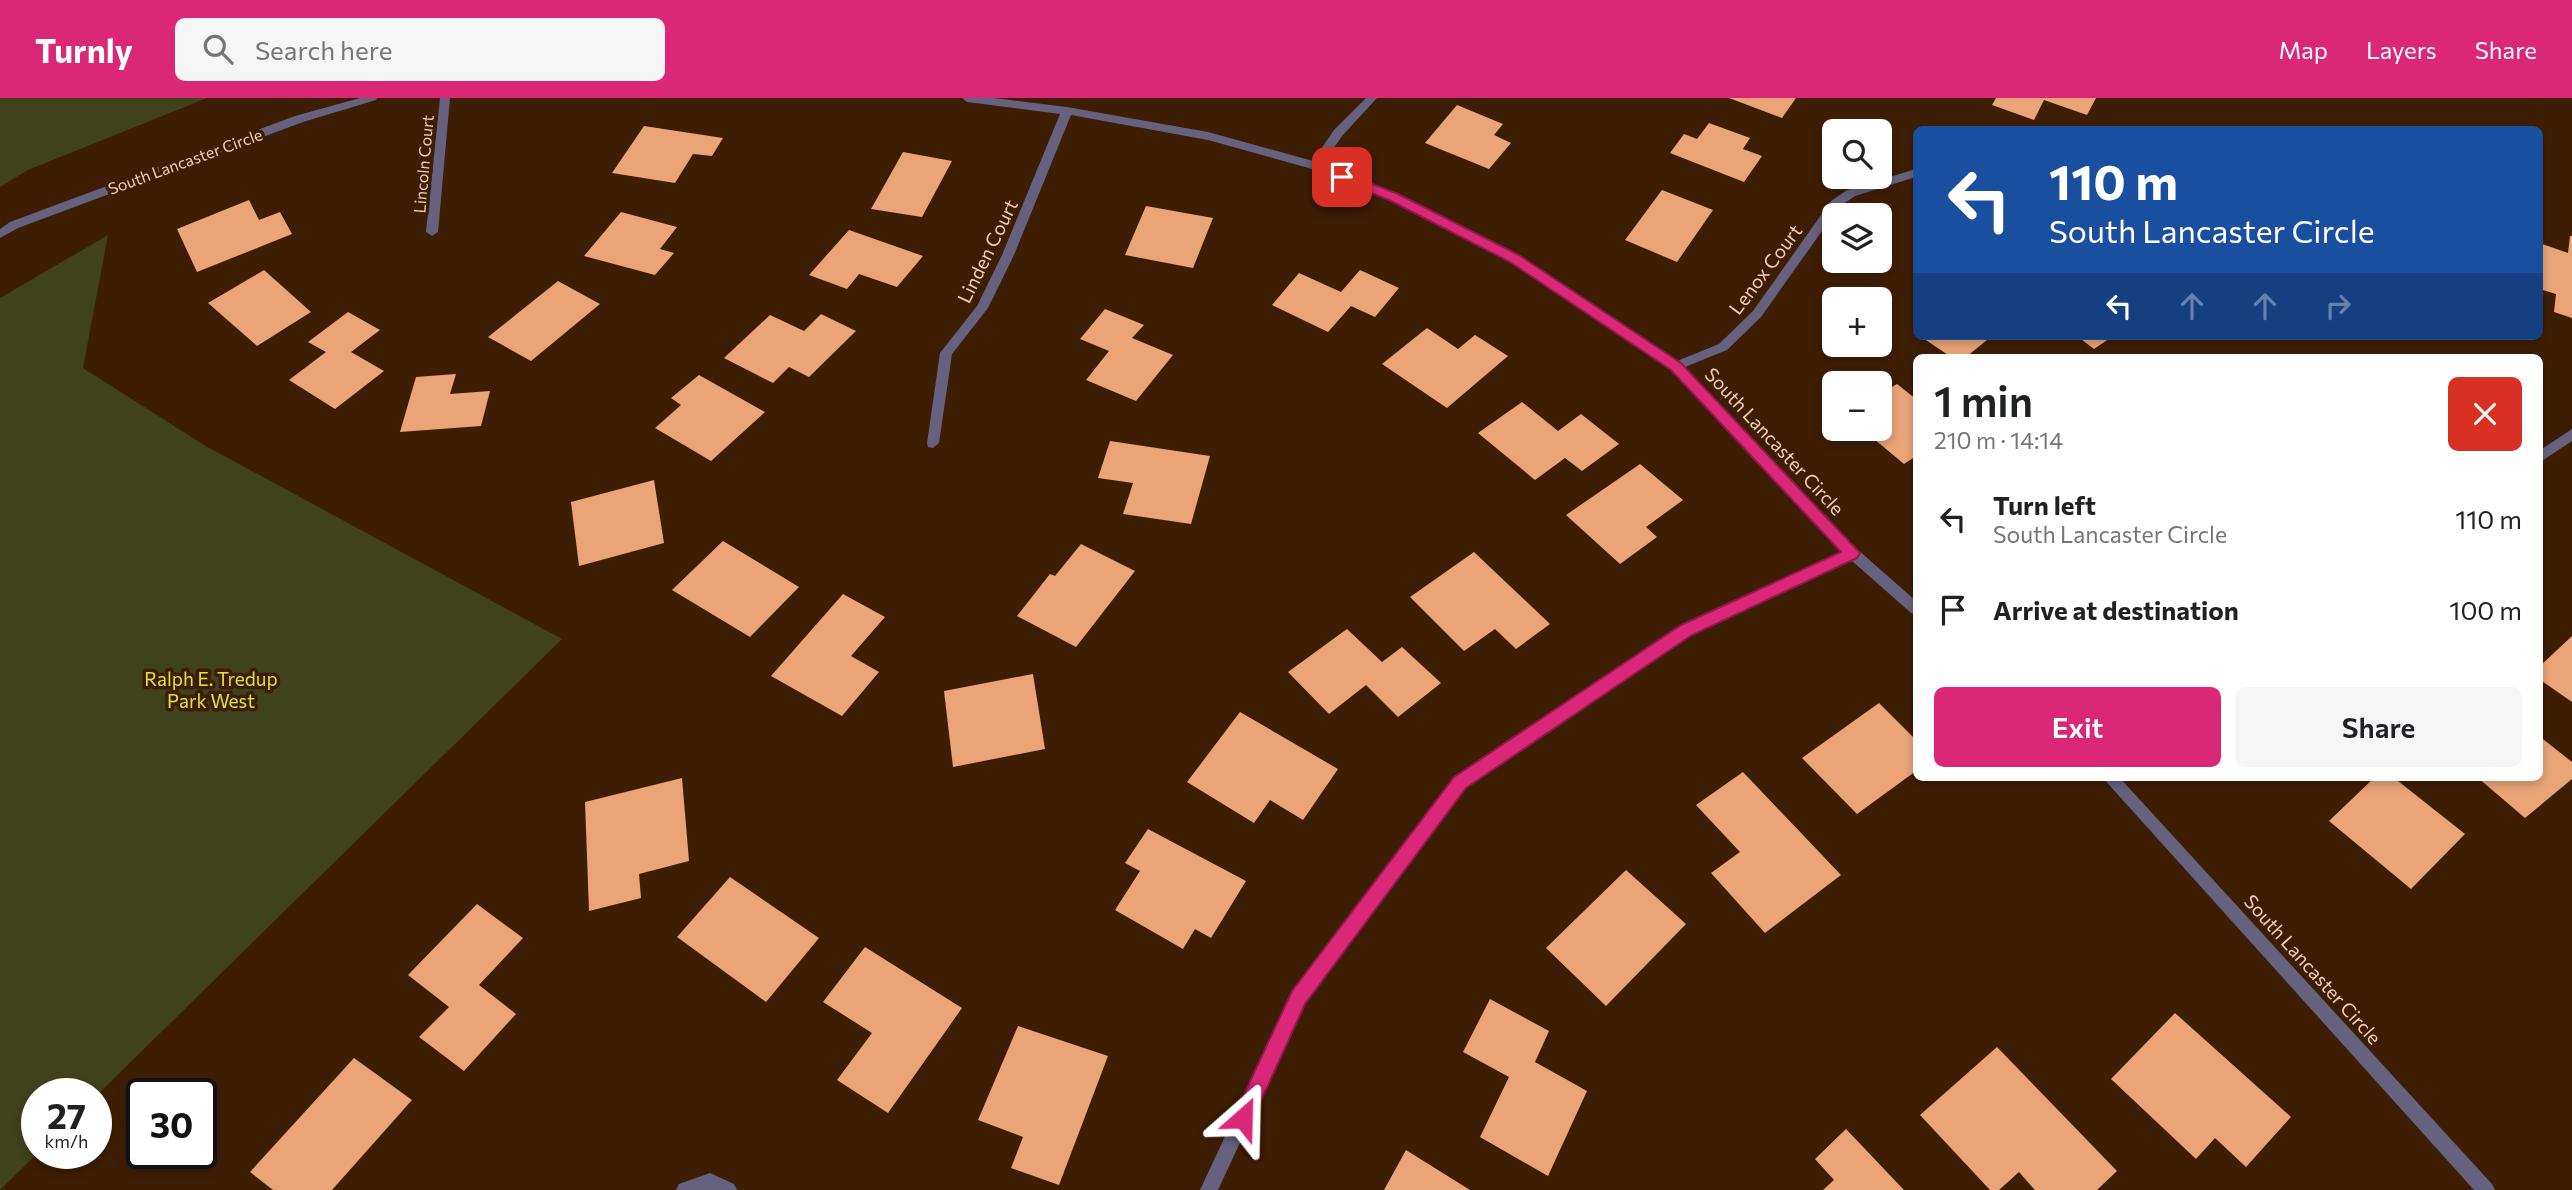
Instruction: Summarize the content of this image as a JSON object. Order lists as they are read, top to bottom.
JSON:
{
  "streets": {
    "street": [
      "South Lancaster Circle",
      "Lincoln Court",
      "Linden Court",
      "Lenox Court"
    ]
  },
  "crossings": [
    ["South Lancaster Circle", "Linden Court"],
    ["South Lancaster Circle", "Lenox Court"]
  ],
  "parks": ["Ralph E. Tredup Park West"],
  "page": {
    "header": "Turnly",
    "search": "Search here",
    "nav": ["Map", "Layers", "Share"],
    "map_buttons": ["+", "−"],
    "turn": ["110 m", "South Lancaster Circle"],
    "heading": ["1 min", "210 m · 14:14"],
    "list": [
      {
        "name": "Turn left",
        "note": "South Lancaster Circle",
        "value": "110 m"
      },
      {
        "name": "Arrive at destination",
        "value": "100 m"
      }
    ],
    "buttons": ["Exit", "Share"],
    "speed": "27 km/h",
    "limit": "30"
  }
}
